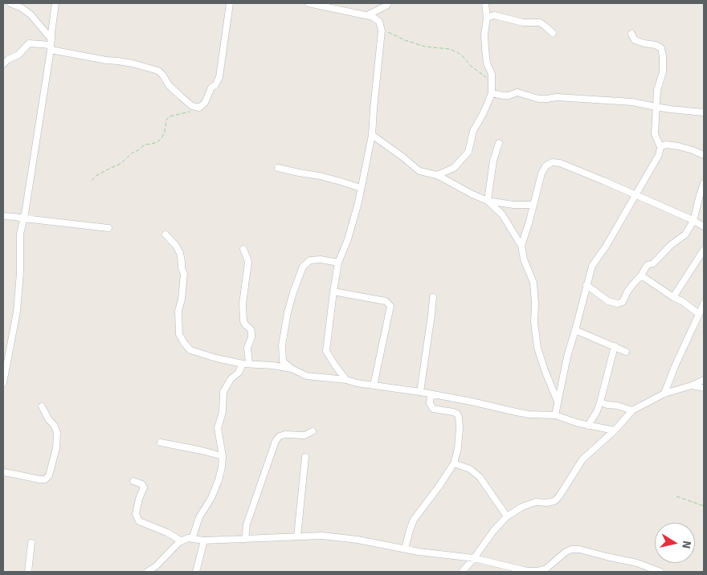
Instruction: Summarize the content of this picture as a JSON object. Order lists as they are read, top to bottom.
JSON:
{
  "north": "right"
}
